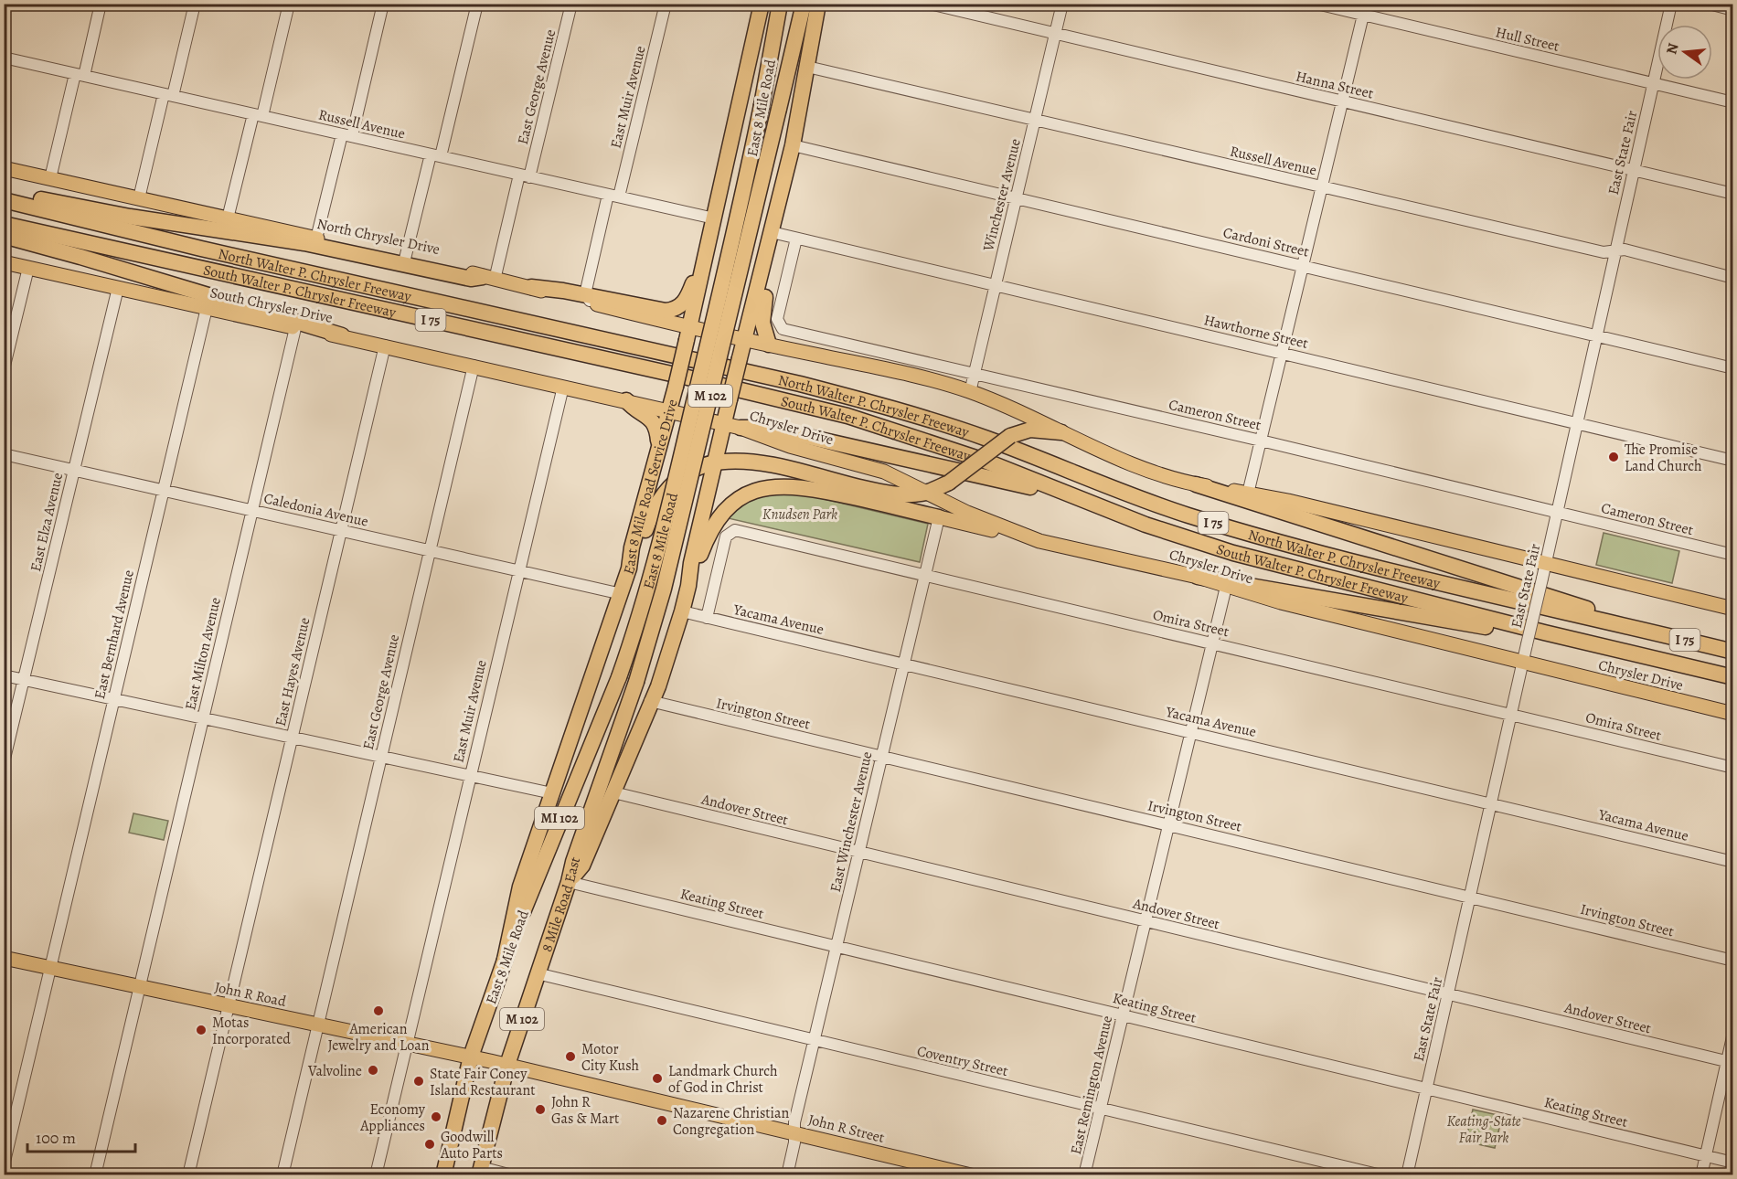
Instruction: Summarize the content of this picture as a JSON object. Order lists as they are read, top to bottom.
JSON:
{
  "streets": {
    "highway": [
      "East 8 Mile Road",
      "North Walter P. Chrysler Freeway",
      "South Walter P. Chrysler Freeway",
      "I 75",
      "M 102",
      "East 8 Mile Road Service Drive",
      "MI 102",
      "8 Mile Road East"
    ],
    "main road": [
      "North Chrysler Drive",
      "South Chrysler Drive",
      "Chrysler Drive",
      "John R Road",
      "John R Street"
    ],
    "street": [
      "Hull Street",
      "Hanna Street",
      "East George Avenue",
      "East Muir Avenue",
      "Russell Avenue",
      "East State Fair",
      "Winchester Avenue",
      "Cardoni Street",
      "Hawthorne Street",
      "Cameron Street",
      "Caledonia Avenue",
      "East Elza Avenue",
      "Yacama Avenue",
      "Omira Street",
      "East Bernhard Avenue",
      "East Milton Avenue",
      "East Hayes Avenue",
      "Irvington Street",
      "Andover Street",
      "East Winchester Avenue",
      "Keating Street",
      "Coventry Street",
      "East Remington Avenue"
    ]
  },
  "crossings": [
    ["Hull Street", "East State Fair"],
    ["Hanna Street", "East State Fair"],
    ["Hanna Street", "Winchester Avenue"],
    ["East George Avenue", "Russell Avenue"],
    ["East George Avenue", "North Chrysler Drive"],
    ["East George Avenue", "South Chrysler Drive"],
    ["East George Avenue", "Caledonia Avenue"],
    ["East George Avenue", "John R Road"],
    ["East Muir Avenue", "Russell Avenue"],
    ["East Muir Avenue", "South Chrysler Drive"],
    ["East Muir Avenue", "Caledonia Avenue"],
    ["East Muir Avenue", "John R Road"],
    ["East 8 Mile Road", "M 102"],
    ["East 8 Mile Road", "East 8 Mile Road Service Drive"],
    ["East 8 Mile Road", "8 Mile Road East"],
    ["East 8 Mile Road", "John R Road"],
    ["Russell Avenue", "East State Fair"],
    ["Russell Avenue", "Winchester Avenue"],
    ["Russell Avenue", "East 8 Mile Road Service Drive"],
    ["East State Fair", "Cardoni Street"],
    ["East State Fair", "Hawthorne Street"],
    ["East State Fair", "Cameron Street"],
    ["East State Fair", "Chrysler Drive"],
    ["East State Fair", "Yacama Avenue"],
    ["East State Fair", "Omira Street"],
    ["East State Fair", "Irvington Street"],
    ["East State Fair", "Andover Street"],
    ["East State Fair", "Keating Street"],
    ["Winchester Avenue", "Cardoni Street"],
    ["Winchester Avenue", "Hawthorne Street"],
    ["Winchester Avenue", "Cameron Street"],
    ["South Chrysler Drive", "Chrysler Drive"],
    ["South Chrysler Drive", "East 8 Mile Road Service Drive"],
    ["South Chrysler Drive", "East Elza Avenue"],
    ["South Chrysler Drive", "East Bernhard Avenue"],
    ["South Chrysler Drive", "East Milton Avenue"],
    ["South Chrysler Drive", "East Hayes Avenue"],
    ["Hawthorne Street", "Cameron Street"],
    ["M 102", "8 Mile Road East"],
    ["M 102", "John R Road"],
    ["M 102", "John R Street"],
    ["Chrysler Drive", "East Remington Avenue"],
    ["East 8 Mile Road Service Drive", "Caledonia Avenue"],
    ["Caledonia Avenue", "East Elza Avenue"],
    ["Caledonia Avenue", "East Bernhard Avenue"],
    ["Caledonia Avenue", "East Milton Avenue"],
    ["Caledonia Avenue", "East Hayes Avenue"],
    ["Yacama Avenue", "Omira Street"],
    ["Yacama Avenue", "East Winchester Avenue"],
    ["Yacama Avenue", "East Remington Avenue"],
    ["Omira Street", "East Winchester Avenue"],
    ["Omira Street", "East Remington Avenue"],
    ["East Bernhard Avenue", "John R Road"],
    ["East Milton Avenue", "John R Road"],
    ["East Hayes Avenue", "John R Road"],
    ["Irvington Street", "East Winchester Avenue"],
    ["Irvington Street", "East Remington Avenue"],
    ["Andover Street", "East Winchester Avenue"],
    ["Andover Street", "East Remington Avenue"],
    ["East Winchester Avenue", "Keating Street"],
    ["East Winchester Avenue", "Coventry Street"],
    ["East Winchester Avenue", "John R Street"],
    ["Keating Street", "8 Mile Road East"],
    ["Keating Street", "East Remington Avenue"],
    ["8 Mile Road East", "Coventry Street"],
    ["8 Mile Road East", "John R Street"],
    ["John R Road", "John R Street"],
    ["Coventry Street", "East Remington Avenue"]
  ],
  "parks": ["Knudsen Park", "Keating-State Fair Park"],
  "places": [
    "The Promise Land Church",
    "American Jewelry and Loan",
    "Motas Incorporated",
    "Motor City Kush",
    "Valvoline",
    "Landmark Church of God in Christ",
    "State Fair Coney Island Restaurant",
    "John R Gas & Mart",
    "Economy Appliances",
    "Nazarene Christian Congregation",
    "Goodwill Auto Parts"
  ],
  "scale_bar": "100 m",
  "north": "left"
}
